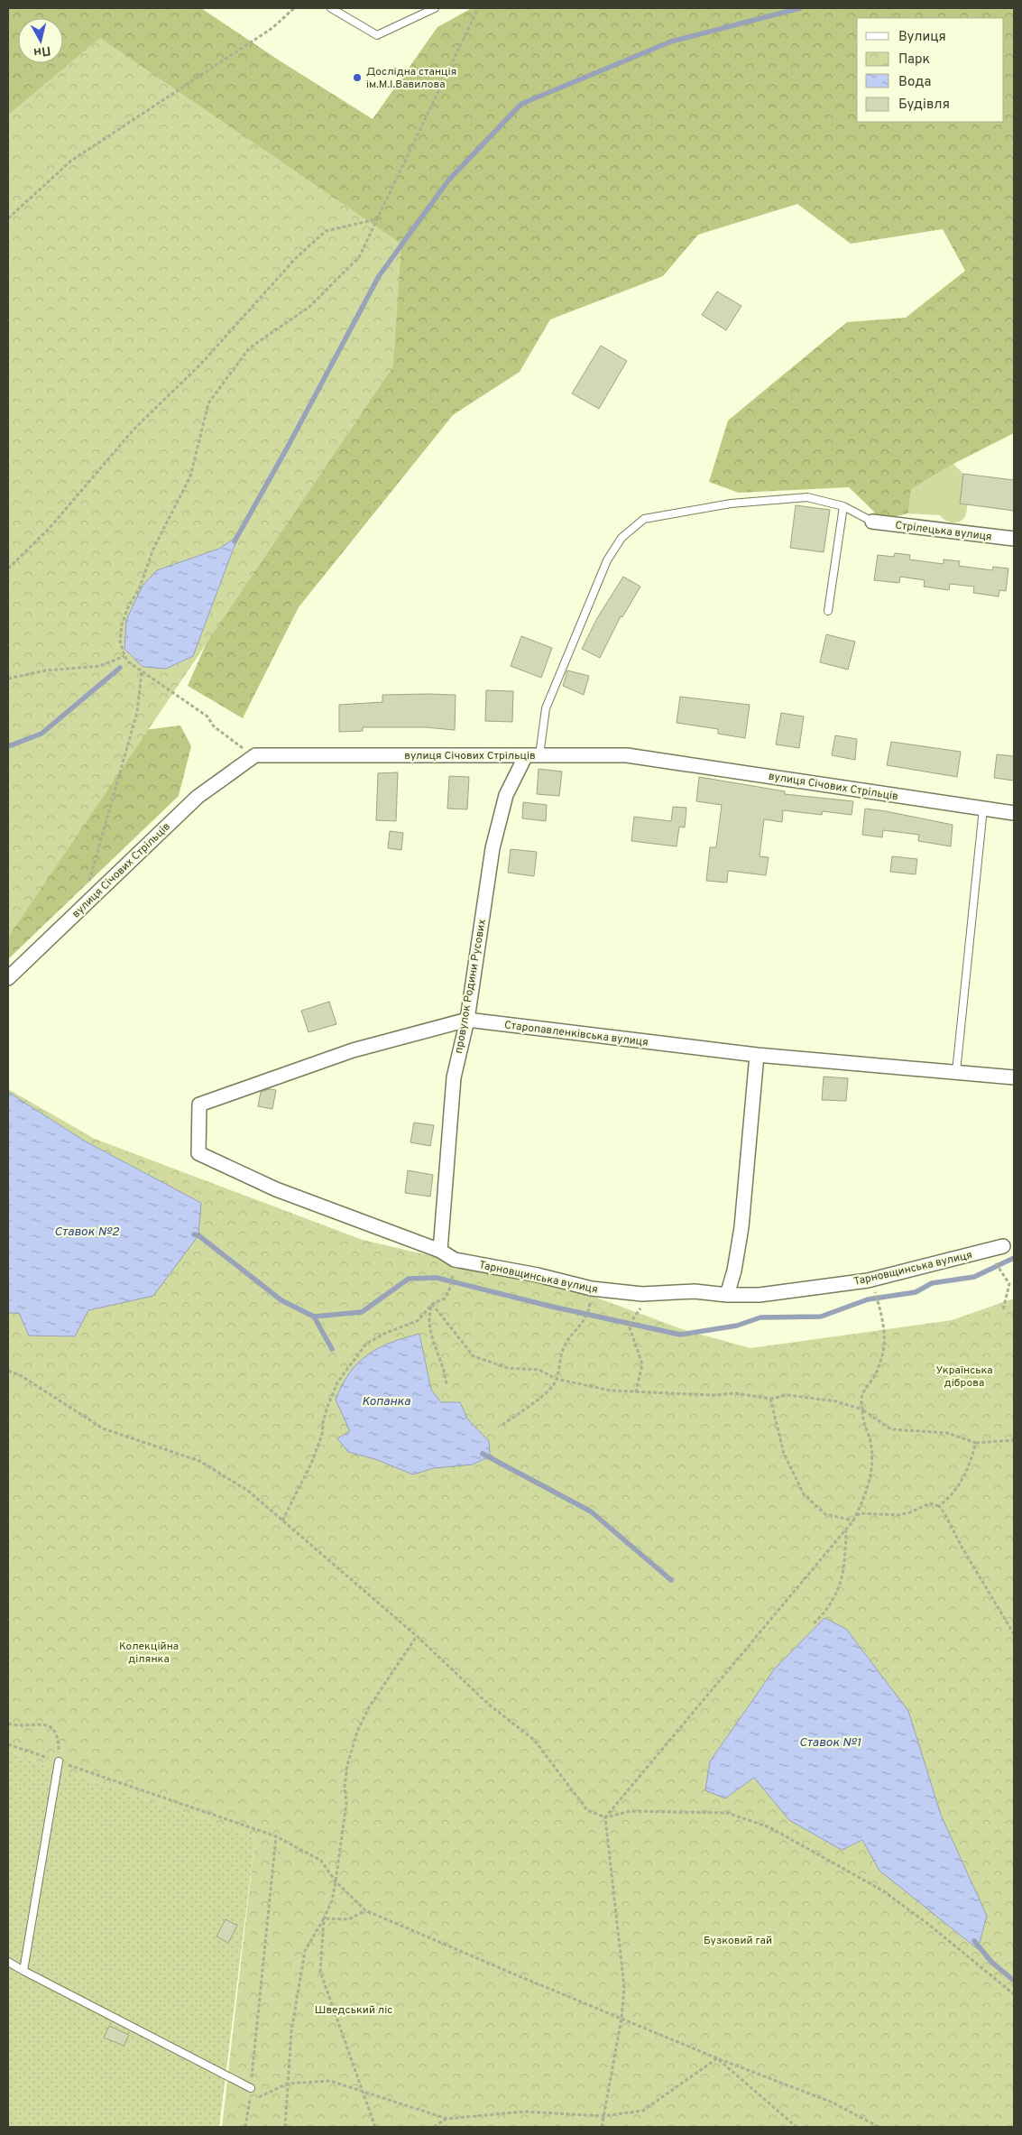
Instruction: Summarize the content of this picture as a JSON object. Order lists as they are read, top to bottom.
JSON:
{
  "streets": {
    "street": [
      "Стрілецька вулиця",
      "вулиця Січових Стрільців",
      "провулок Родини Русових",
      "Старопавленківська вулиця",
      "Тарновщинська вулиця"
    ]
  },
  "crossings": [
    ["вулиця Січових Стрільців", "провулок Родини Русових"],
    ["провулок Родини Русових", "Старопавленківська вулиця"],
    ["провулок Родини Русових", "Тарновщинська вулиця"],
    ["Старопавленківська вулиця", "Тарновщинська вулиця"]
  ],
  "water": ["Ставок №2", "Копанка", "Ставок №1"],
  "parks": [
    "Українська діброва",
    "Колекційна ділянка",
    "Бузковий гай",
    "Шведський ліс"
  ],
  "places": ["Дослідна станція ім.М.І.Вавилова"],
  "legend": [
    "Вулиця",
    "Парк",
    "Вода",
    "Будівля"
  ],
  "north": "bottom"
}
